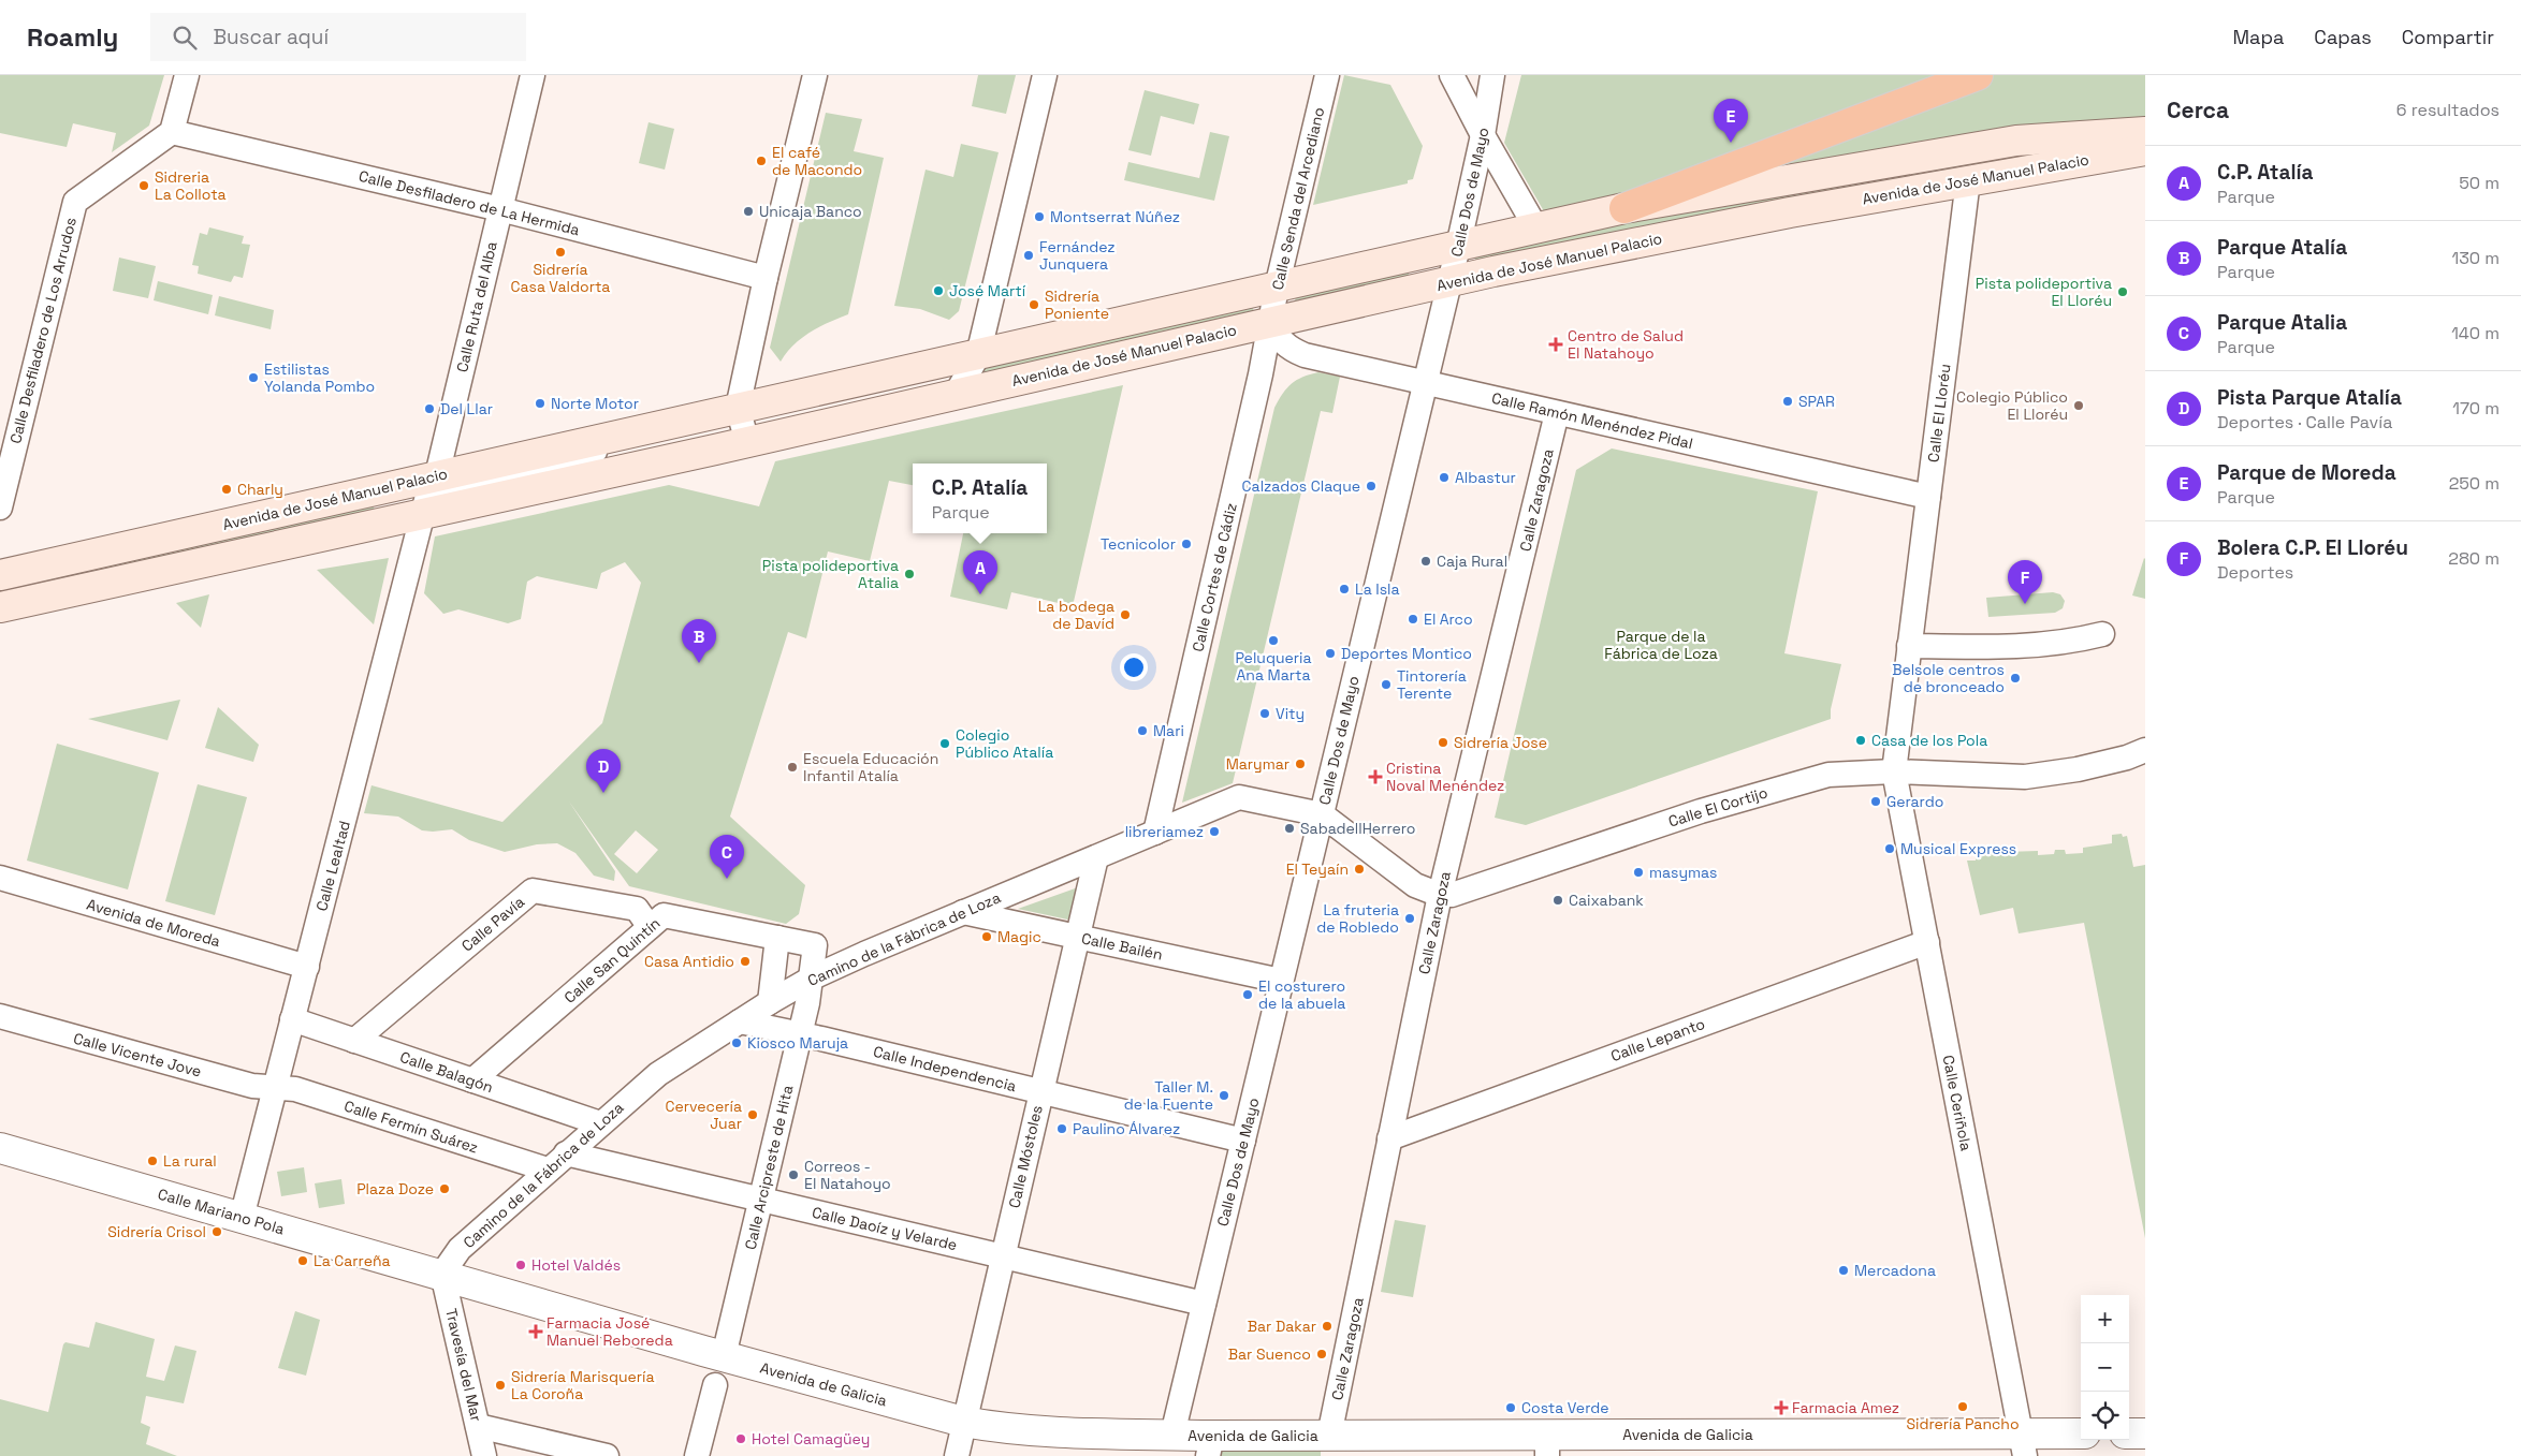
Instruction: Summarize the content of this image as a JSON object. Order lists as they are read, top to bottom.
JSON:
{
  "streets": {
    "main road": ["Avenida de José Manuel Palacio"],
    "street": [
      "Calle Dos de Mayo",
      "Calle Senda del Arcediano",
      "Calle Desfiladero de La Hermida",
      "Calle Ruta del Alba",
      "Calle Desfiladero de Los Arrudos",
      "Calle El Lloréu",
      "Calle Ramón Menéndez Pidal",
      "Calle Zaragoza",
      "Calle Cortes de Cádiz",
      "Calle El Cortijo",
      "Calle Lealtad",
      "Avenida de Moreda",
      "Calle Pavía",
      "Camino de la Fábrica de Loza",
      "Calle Bailén",
      "Calle San Quintín",
      "Calle Lepanto",
      "Calle Vicente Jove",
      "Calle Independencia",
      "Calle Balagón",
      "Calle Ceriñola",
      "Calle Fermín Suárez",
      "Calle Móstoles",
      "Calle Arcipreste de Hita",
      "Calle Mariano Pola",
      "Calle Daoíz y Velarde",
      "Travesía del Mar",
      "Avenida de Galicia"
    ]
  },
  "crossings": [
    ["Avenida de José Manuel Palacio", "Calle Dos de Mayo"],
    ["Avenida de José Manuel Palacio", "Calle Senda del Arcediano"],
    ["Avenida de José Manuel Palacio", "Calle Ruta del Alba"],
    ["Avenida de José Manuel Palacio", "Calle El Lloréu"],
    ["Avenida de José Manuel Palacio", "Calle Ramón Menéndez Pidal"],
    ["Avenida de José Manuel Palacio", "Calle Cortes de Cádiz"],
    ["Avenida de José Manuel Palacio", "Calle Lealtad"],
    ["Calle Dos de Mayo", "Calle Ramón Menéndez Pidal"],
    ["Calle Dos de Mayo", "Calle El Cortijo"],
    ["Calle Dos de Mayo", "Camino de la Fábrica de Loza"],
    ["Calle Dos de Mayo", "Calle Bailén"],
    ["Calle Dos de Mayo", "Calle Independencia"],
    ["Calle Dos de Mayo", "Calle Daoíz y Velarde"],
    ["Calle Dos de Mayo", "Avenida de Galicia"],
    ["Calle Senda del Arcediano", "Calle Ramón Menéndez Pidal"],
    ["Calle Senda del Arcediano", "Calle Cortes de Cádiz"],
    ["Calle Desfiladero de La Hermida", "Calle Ruta del Alba"],
    ["Calle Desfiladero de La Hermida", "Calle Desfiladero de Los Arrudos"],
    ["Calle El Lloréu", "Calle Ramón Menéndez Pidal"],
    ["Calle El Lloréu", "Calle El Cortijo"],
    ["Calle El Lloréu", "Calle Ceriñola"],
    ["Calle Ramón Menéndez Pidal", "Calle Zaragoza"],
    ["Calle Ramón Menéndez Pidal", "Calle Cortes de Cádiz"],
    ["Calle Zaragoza", "Calle El Cortijo"],
    ["Calle Zaragoza", "Calle Lepanto"],
    ["Calle Zaragoza", "Avenida de Galicia"],
    ["Calle Cortes de Cádiz", "Camino de la Fábrica de Loza"],
    ["Calle El Cortijo", "Camino de la Fábrica de Loza"],
    ["Calle El Cortijo", "Calle Ceriñola"],
    ["Calle Lealtad", "Avenida de Moreda"],
    ["Calle Lealtad", "Calle Vicente Jove"],
    ["Calle Lealtad", "Calle Balagón"],
    ["Calle Lealtad", "Calle Fermín Suárez"],
    ["Calle Lealtad", "Calle Mariano Pola"],
    ["Calle Pavía", "Calle San Quintín"],
    ["Calle Pavía", "Calle Balagón"],
    ["Camino de la Fábrica de Loza", "Calle Bailén"],
    ["Camino de la Fábrica de Loza", "Calle San Quintín"],
    ["Camino de la Fábrica de Loza", "Calle Independencia"],
    ["Camino de la Fábrica de Loza", "Calle Balagón"],
    ["Camino de la Fábrica de Loza", "Calle Fermín Suárez"],
    ["Camino de la Fábrica de Loza", "Calle Móstoles"],
    ["Camino de la Fábrica de Loza", "Calle Arcipreste de Hita"],
    ["Camino de la Fábrica de Loza", "Calle Mariano Pola"],
    ["Camino de la Fábrica de Loza", "Calle Daoíz y Velarde"],
    ["Camino de la Fábrica de Loza", "Travesía del Mar"],
    ["Camino de la Fábrica de Loza", "Avenida de Galicia"],
    ["Calle Bailén", "Calle Móstoles"],
    ["Calle San Quintín", "Calle Balagón"],
    ["Calle San Quintín", "Calle Arcipreste de Hita"],
    ["Calle Lepanto", "Calle Ceriñola"],
    ["Calle Vicente Jove", "Calle Fermín Suárez"],
    ["Calle Independencia", "Calle Móstoles"],
    ["Calle Independencia", "Calle Arcipreste de Hita"],
    ["Calle Ceriñola", "Avenida de Galicia"],
    ["Calle Móstoles", "Calle Daoíz y Velarde"],
    ["Calle Móstoles", "Avenida de Galicia"],
    ["Calle Arcipreste de Hita", "Calle Daoíz y Velarde"],
    ["Calle Arcipreste de Hita", "Avenida de Galicia"],
    ["Calle Mariano Pola", "Travesía del Mar"],
    ["Calle Mariano Pola", "Avenida de Galicia"],
    ["Travesía del Mar", "Avenida de Galicia"]
  ],
  "parks": ["Parque de la Fábrica de Loza"],
  "places": {
    "other": [
      "El café de Macondo",
      "Sidreria La Collota",
      "Unicaja Banco",
      "Montserrat Núñez",
      "Sidrería Casa Valdorta",
      "Fernández Junquera",
      "José Martí",
      "Pista polideportiva El Lloréu",
      "Sidrería Poniente",
      "Estilistas Yolanda Pombo",
      "SPAR",
      "Norte Motor",
      "Colegio Público El Lloréu",
      "Del Llar",
      "Albastur",
      "Calzados Claque",
      "Charly",
      "Tecnicolor",
      "Caja Rural",
      "Pista polideportiva Atalia",
      "La Isla",
      "La bodega de Davíd",
      "El Arco",
      "Peluqueria Ana Marta",
      "Deportes Montico",
      "Belsole centros de bronceado",
      "Tintorería Terente",
      "Vity",
      "Mari",
      "Casa de los Pola",
      "Sidrería Jose",
      "Colegio Público Atalía",
      "Marymar",
      "Escuela Educación Infantil Atalía",
      "Gerardo",
      "SabadellHerrero",
      "libreriamez",
      "Musical Express",
      "El Teyaín",
      "masymas",
      "Caixabank",
      "La fruteria de Robledo",
      "Magic",
      "Casa Antidio",
      "El costurero de la abuela",
      "Kiosco Maruja",
      "Taller M. de la Fuente",
      "Cervecería Juar",
      "Paulino Álvarez",
      "La rural",
      "Correos - El Natahoyo",
      "Plaza Doze",
      "Sidrería Crisol",
      "La Carreña",
      "Hotel Valdés",
      "Mercadona",
      "Bar Dakar",
      "Bar Suenco",
      "Sidrería Marisquería La Coroña",
      "Sidrería Pancho",
      "Costa Verde",
      "Hotel Camagüey"
    ],
    "health": [
      "Centro de Salud El Natahoyo",
      "Cristina Noval Menéndez",
      "Farmacia José Manuel Reboreda",
      "Farmacia Amez"
    ]
  },
  "page": {
    "header": "Roamly",
    "search": "Buscar aquí",
    "nav": ["Mapa", "Capas", "Compartir"],
    "heading": ["Cerca", "6 resultados"],
    "pins": [
      "E",
      "A",
      "F",
      "B",
      "D",
      "C"
    ],
    "list": [
      {
        "mark": "A",
        "name": "C.P. Atalía",
        "note": "Parque",
        "value": "50 m"
      },
      {
        "mark": "B",
        "name": "Parque Atalía",
        "note": "Parque",
        "value": "130 m"
      },
      {
        "mark": "C",
        "name": "Parque Atalia",
        "note": "Parque",
        "value": "140 m"
      },
      {
        "mark": "D",
        "name": "Pista Parque Atalía",
        "note": "Deportes · Calle Pavía",
        "value": "170 m"
      },
      {
        "mark": "E",
        "name": "Parque de Moreda",
        "note": "Parque",
        "value": "250 m"
      },
      {
        "mark": "F",
        "name": "Bolera C.P. El Lloréu",
        "note": "Deportes",
        "value": "280 m"
      }
    ],
    "popup": ["C.P. Atalía", "Parque"],
    "map_buttons": ["+", "−"]
  }
}
